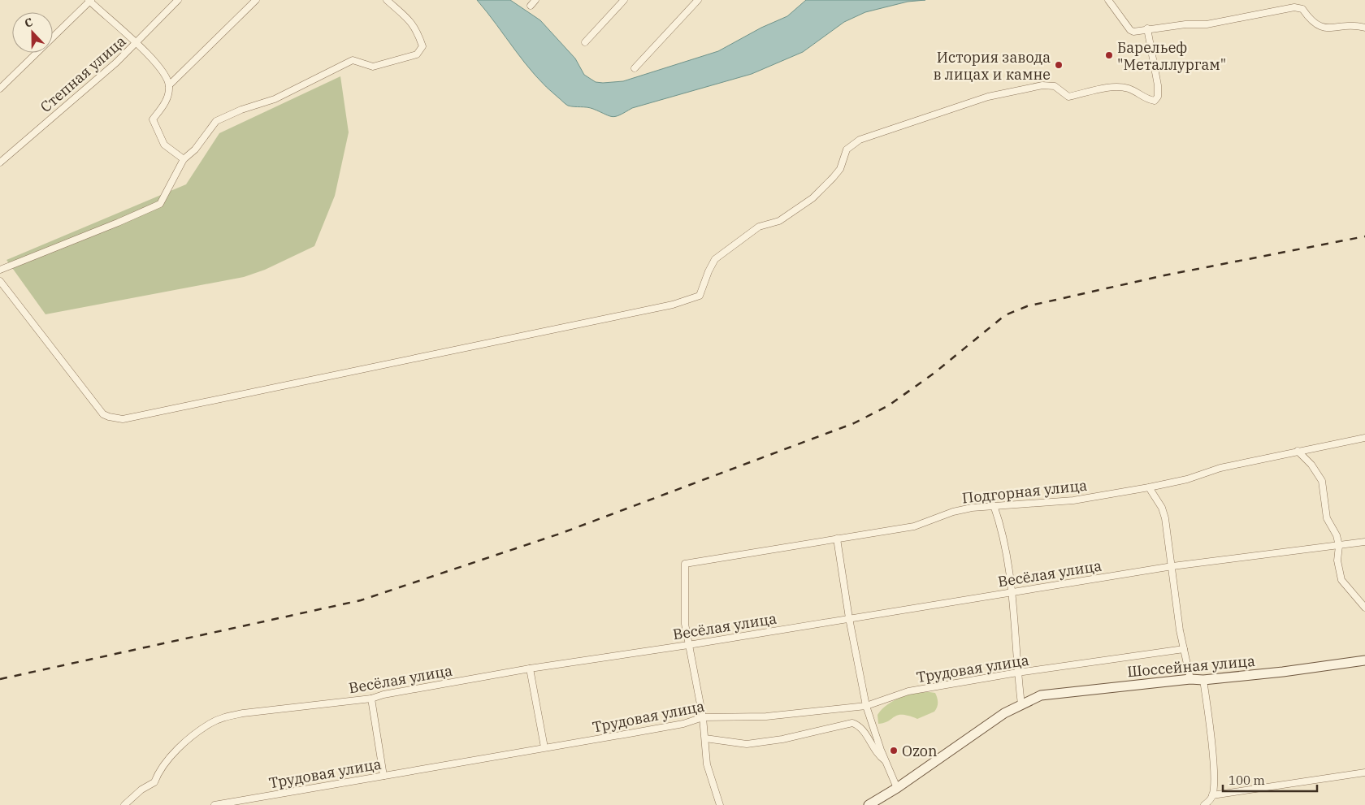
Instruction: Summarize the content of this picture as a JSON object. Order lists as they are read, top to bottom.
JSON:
{
  "streets": {
    "main road": ["Шоссейная улица"],
    "street": [
      "Степная улица",
      "Подгорная улица",
      "Весёлая улица",
      "Трудовая улица"
    ]
  },
  "crossings": [
    ["Подгорная улица", "Весёлая улица"]
  ],
  "places": ["Барельеф \"Металлургам\"", "История завода в лицах и камне", "Ozon"],
  "scale_bar": "100 m",
  "north": "top"
}
